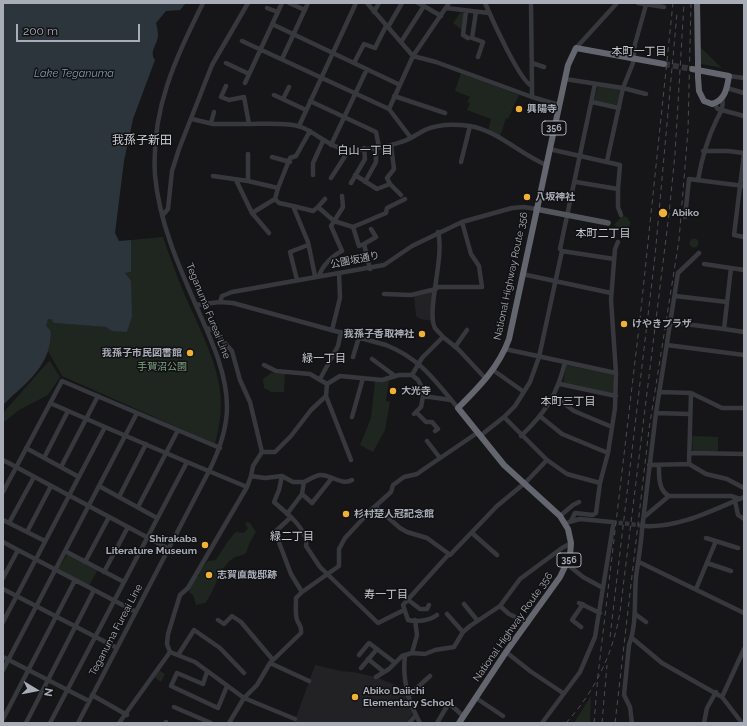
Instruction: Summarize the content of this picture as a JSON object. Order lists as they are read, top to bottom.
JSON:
{
  "streets": {
    "highway": ["356", "National Highway Route 356"],
    "street": ["公園坂通り", "Teganuma Fureai Line"]
  },
  "crossings": [
    ["公園坂通り", "National Highway Route 356"]
  ],
  "districts": [
    "本町一丁目",
    "我孫子新田",
    "白山一丁目",
    "本町二丁目",
    "緑一丁目",
    "本町三丁目",
    "緑二丁目",
    "寿一丁目"
  ],
  "water": ["Lake Teganuma"],
  "parks": ["手賀沼公園"],
  "places": [
    "興陽寺",
    "八坂神社",
    "Abiko",
    "けやきプラザ",
    "我孫子香取神社",
    "我孫子市民図書館",
    "大光寺",
    "杉村楚人冠記念館",
    "Shirakaba Literature Museum",
    "志賀直哉邸跡",
    "Abiko Daiichi Elementary School"
  ],
  "scale_bar": "200 m",
  "north": "right"
}
